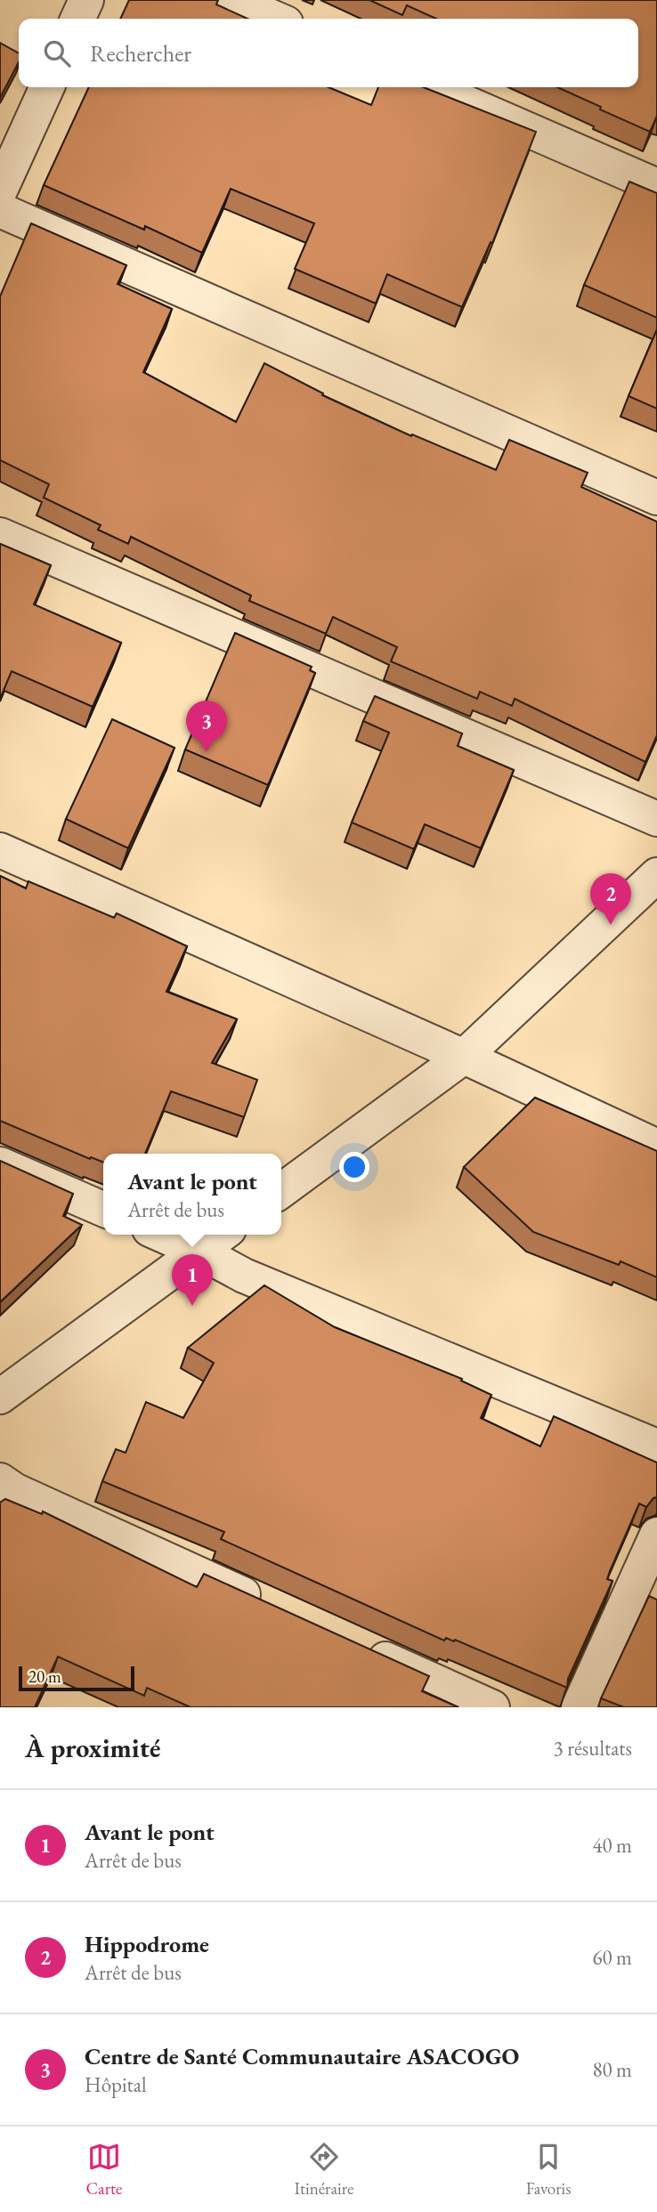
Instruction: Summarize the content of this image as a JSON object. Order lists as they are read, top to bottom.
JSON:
{
  "scale_bar": "20 m",
  "page": {
    "search": "Rechercher",
    "pins": ["3", "2", "1"],
    "popup": ["Avant le pont", "Arrêt de bus"],
    "scale": "20 m",
    "heading": ["À proximité", "3 résultats"],
    "list": [
      {
        "mark": "1",
        "name": "Avant le pont",
        "note": "Arrêt de bus",
        "value": "40 m"
      },
      {
        "mark": "2",
        "name": "Hippodrome",
        "note": "Arrêt de bus",
        "value": "60 m"
      },
      {
        "mark": "3",
        "name": "Centre de Santé Communautaire ASACOGO",
        "note": "Hôpital",
        "value": "80 m"
      }
    ],
    "nav": ["Carte", "Itinéraire", "Favoris"]
  }
}
